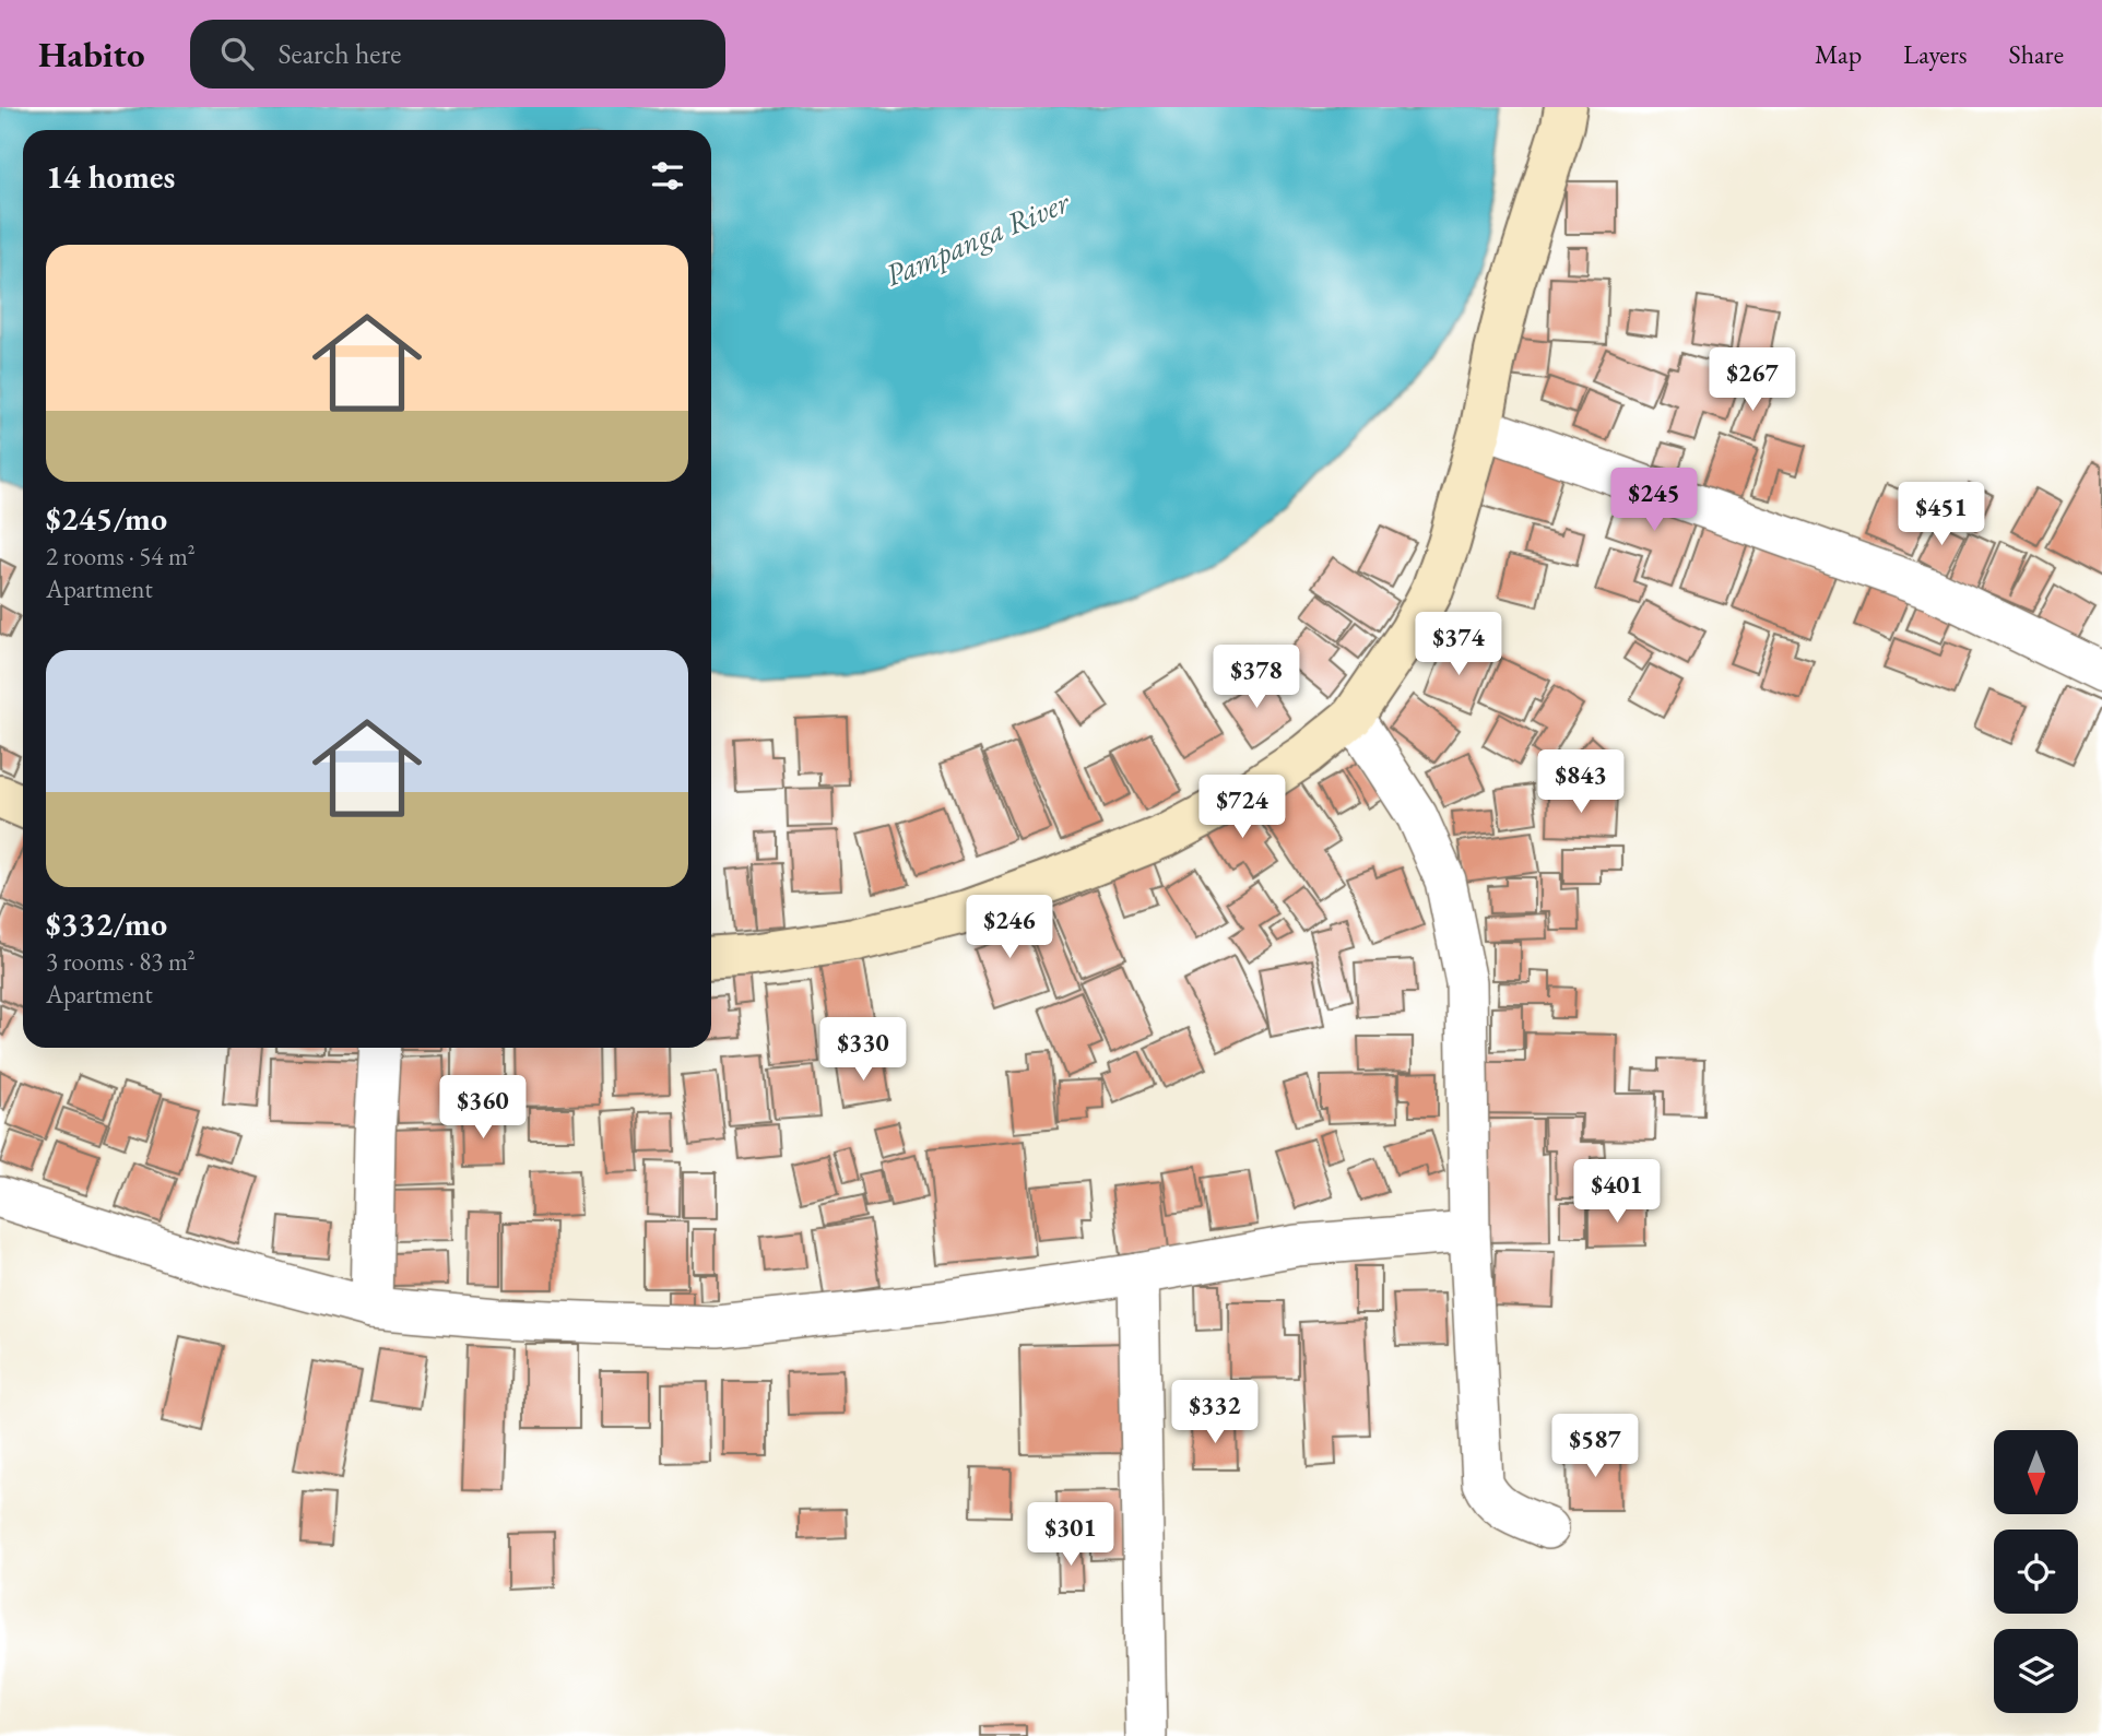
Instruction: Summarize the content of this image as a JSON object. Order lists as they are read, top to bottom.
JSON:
{
  "water": ["Pampanga River"],
  "north": "bottom",
  "page": {
    "header": "Habito",
    "search": "Search here",
    "nav": ["Map", "Layers", "Share"],
    "heading": "14 homes",
    "list": [
      {
        "name": "$245/mo",
        "note": "2 rooms · 54 m² · Apartment"
      },
      {
        "name": "$332/mo",
        "note": "3 rooms · 83 m² · Apartment"
      }
    ],
    "price": [
      "$267",
      "$245",
      "$451",
      "$374",
      "$378",
      "$843",
      "$724",
      "$246",
      "$330",
      "$360",
      "$401",
      "$332",
      "$587",
      "$301"
    ]
  }
}
